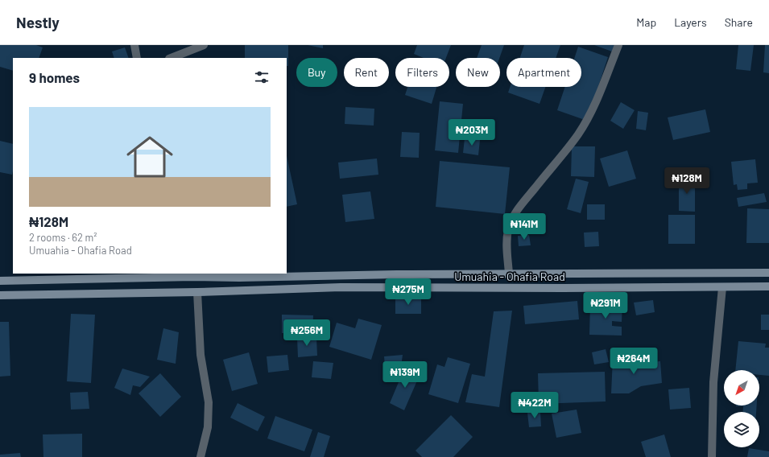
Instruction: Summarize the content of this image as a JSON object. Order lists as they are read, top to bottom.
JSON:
{
  "streets": {
    "main road": ["Umuahia - Ohafia Road"]
  },
  "north": "bottom left",
  "page": {
    "header": "Nestly",
    "nav": ["Map", "Layers", "Share"],
    "chip": [
      "Buy",
      "Rent",
      "Filters",
      "New",
      "Apartment"
    ],
    "heading": "9 homes",
    "list": [
      {
        "name": "₦128M",
        "note": "2 rooms · 62 m² · Umuahia - Ohafia Road"
      }
    ],
    "price": [
      "₦203M",
      "₦128M",
      "₦141M",
      "₦275M",
      "₦291M",
      "₦256M",
      "₦264M",
      "₦139M",
      "₦422M"
    ]
  }
}
